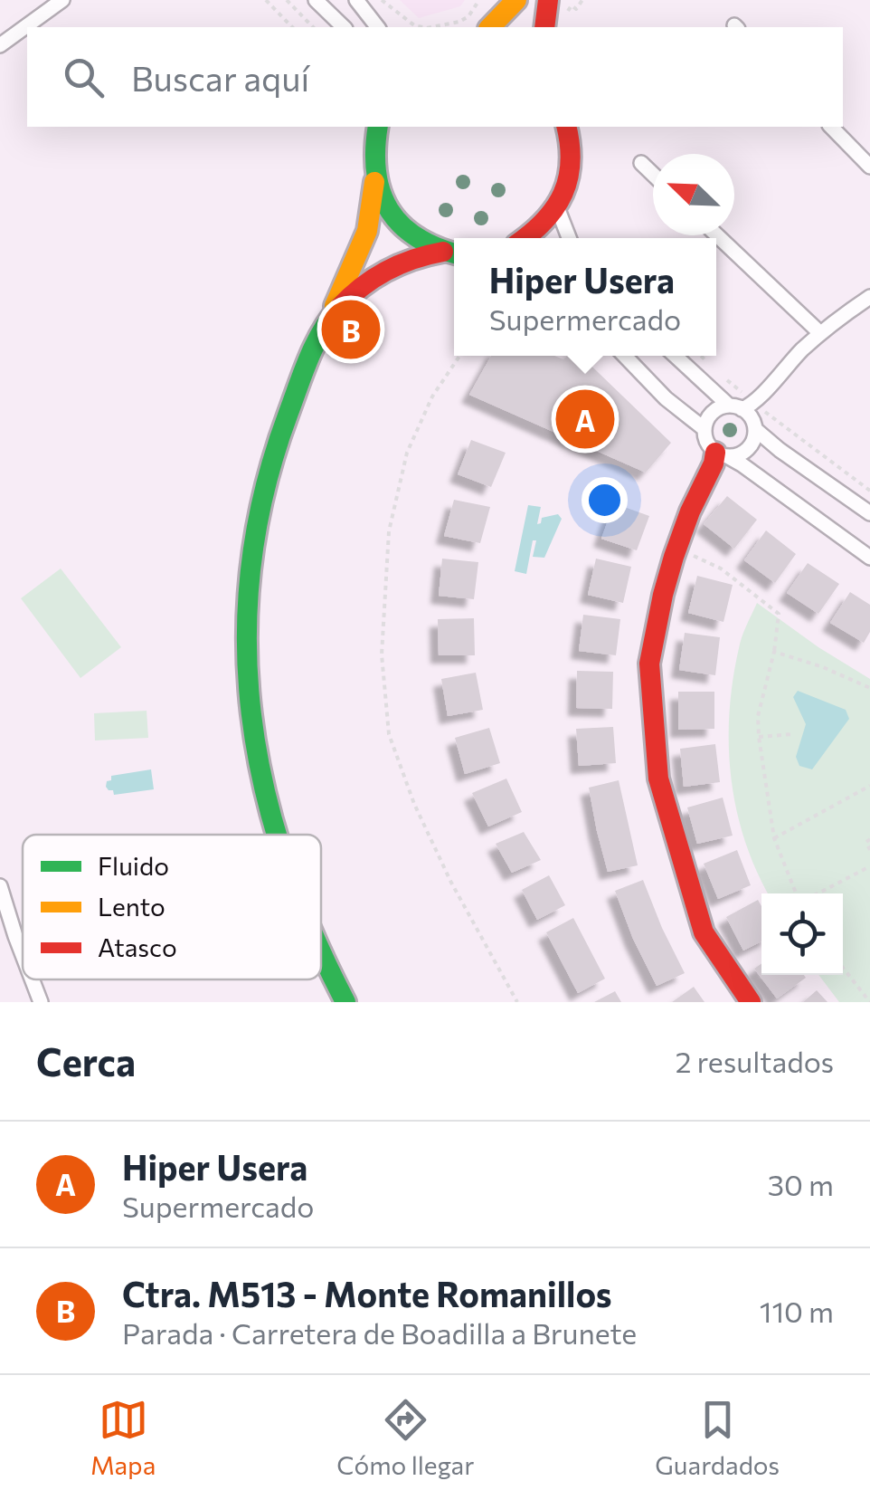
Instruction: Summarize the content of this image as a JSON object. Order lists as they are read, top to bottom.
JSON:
{
  "legend": ["Fluido", "Lento", "Atasco"],
  "north": "top left",
  "page": {
    "search": "Buscar aquí",
    "popup": ["Hiper Usera", "Supermercado"],
    "pins": ["B", "A"],
    "heading": ["Cerca", "2 resultados"],
    "list": [
      {
        "mark": "A",
        "name": "Hiper Usera",
        "note": "Supermercado",
        "value": "30 m"
      },
      {
        "mark": "B",
        "name": "Ctra. M513 - Monte Romanillos",
        "note": "Parada · Carretera de Boadilla a Brunete",
        "value": "110 m"
      }
    ],
    "nav": ["Mapa", "Cómo llegar", "Guardados"]
  }
}
